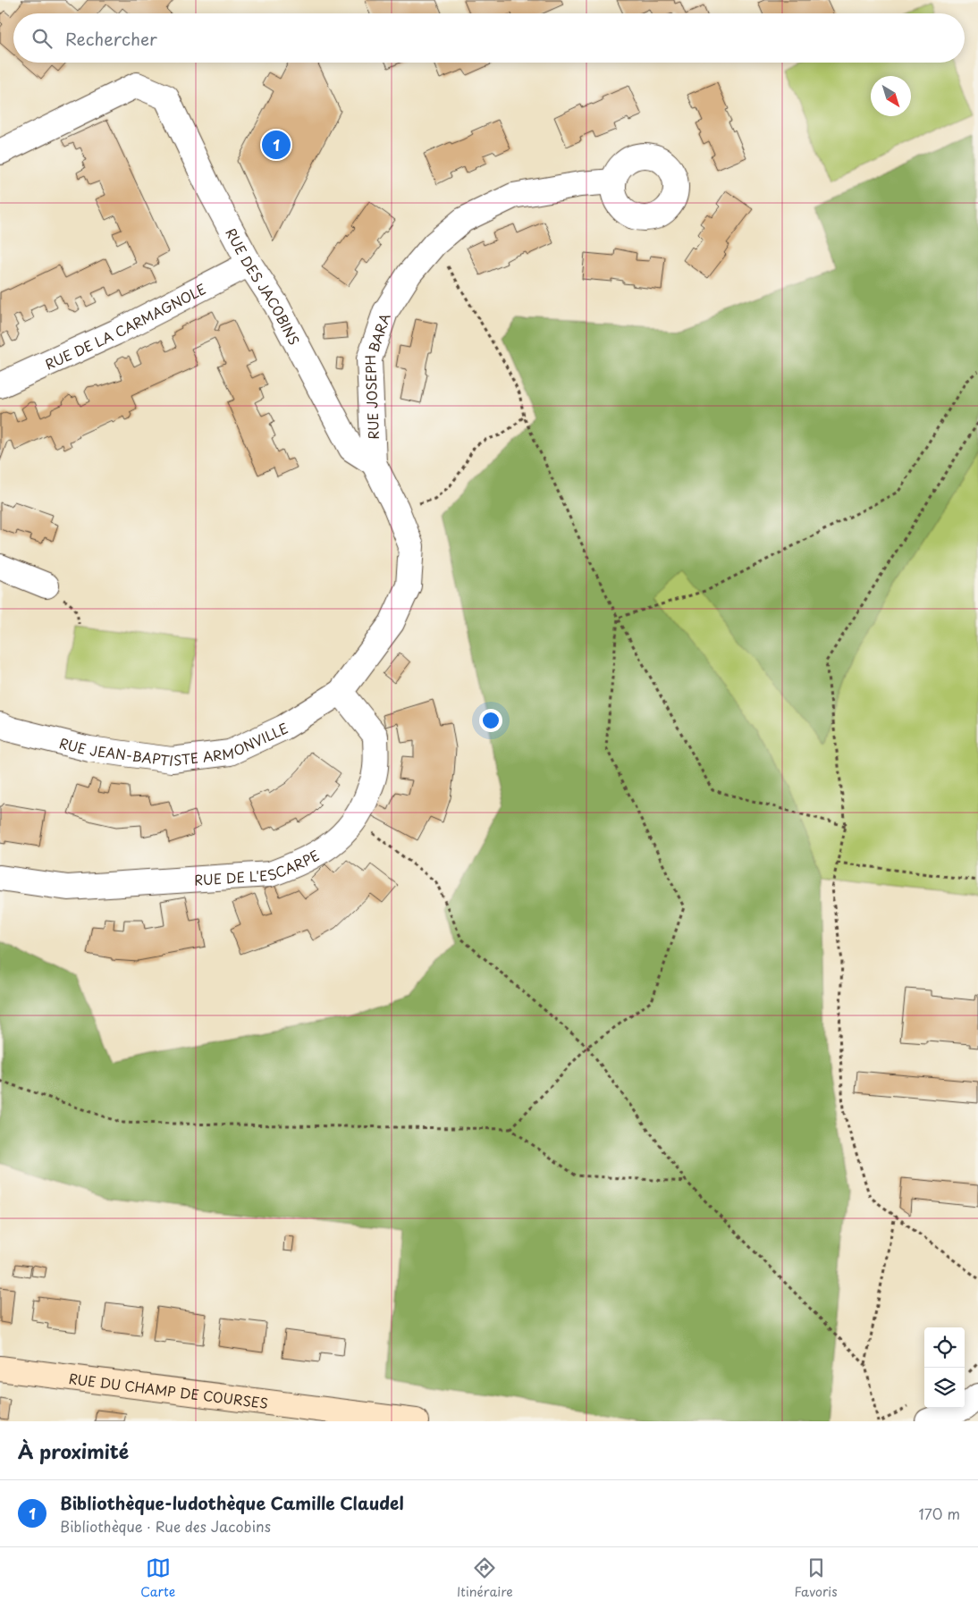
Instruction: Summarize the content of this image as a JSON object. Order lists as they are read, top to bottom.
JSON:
{
  "streets": {
    "main road": ["RUE DU CHAMP DE COURSES"],
    "street": [
      "RUE DES JACOBINS",
      "RUE DE LA CARMAGNOLE",
      "RUE JOSEPH BARA",
      "RUE JEAN-BAPTISTE ARMONVILLE",
      "RUE DE L'ESCARPE"
    ]
  },
  "crossings": [
    ["RUE DES JACOBINS", "RUE DE LA CARMAGNOLE"],
    ["RUE DES JACOBINS", "RUE JOSEPH BARA"],
    ["RUE JOSEPH BARA", "RUE JEAN-BAPTISTE ARMONVILLE"],
    ["RUE JOSEPH BARA", "RUE DE L'ESCARPE"],
    ["RUE JEAN-BAPTISTE ARMONVILLE", "RUE DE L'ESCARPE"]
  ],
  "north": "bottom right",
  "page": {
    "search": "Rechercher",
    "pins": "1",
    "heading": "À proximité",
    "list": [
      {
        "mark": "1",
        "name": "Bibliothèque-ludothèque Camille Claudel",
        "note": "Bibliothèque · Rue des Jacobins",
        "value": "170 m"
      }
    ],
    "nav": ["Carte", "Itinéraire", "Favoris"]
  }
}
